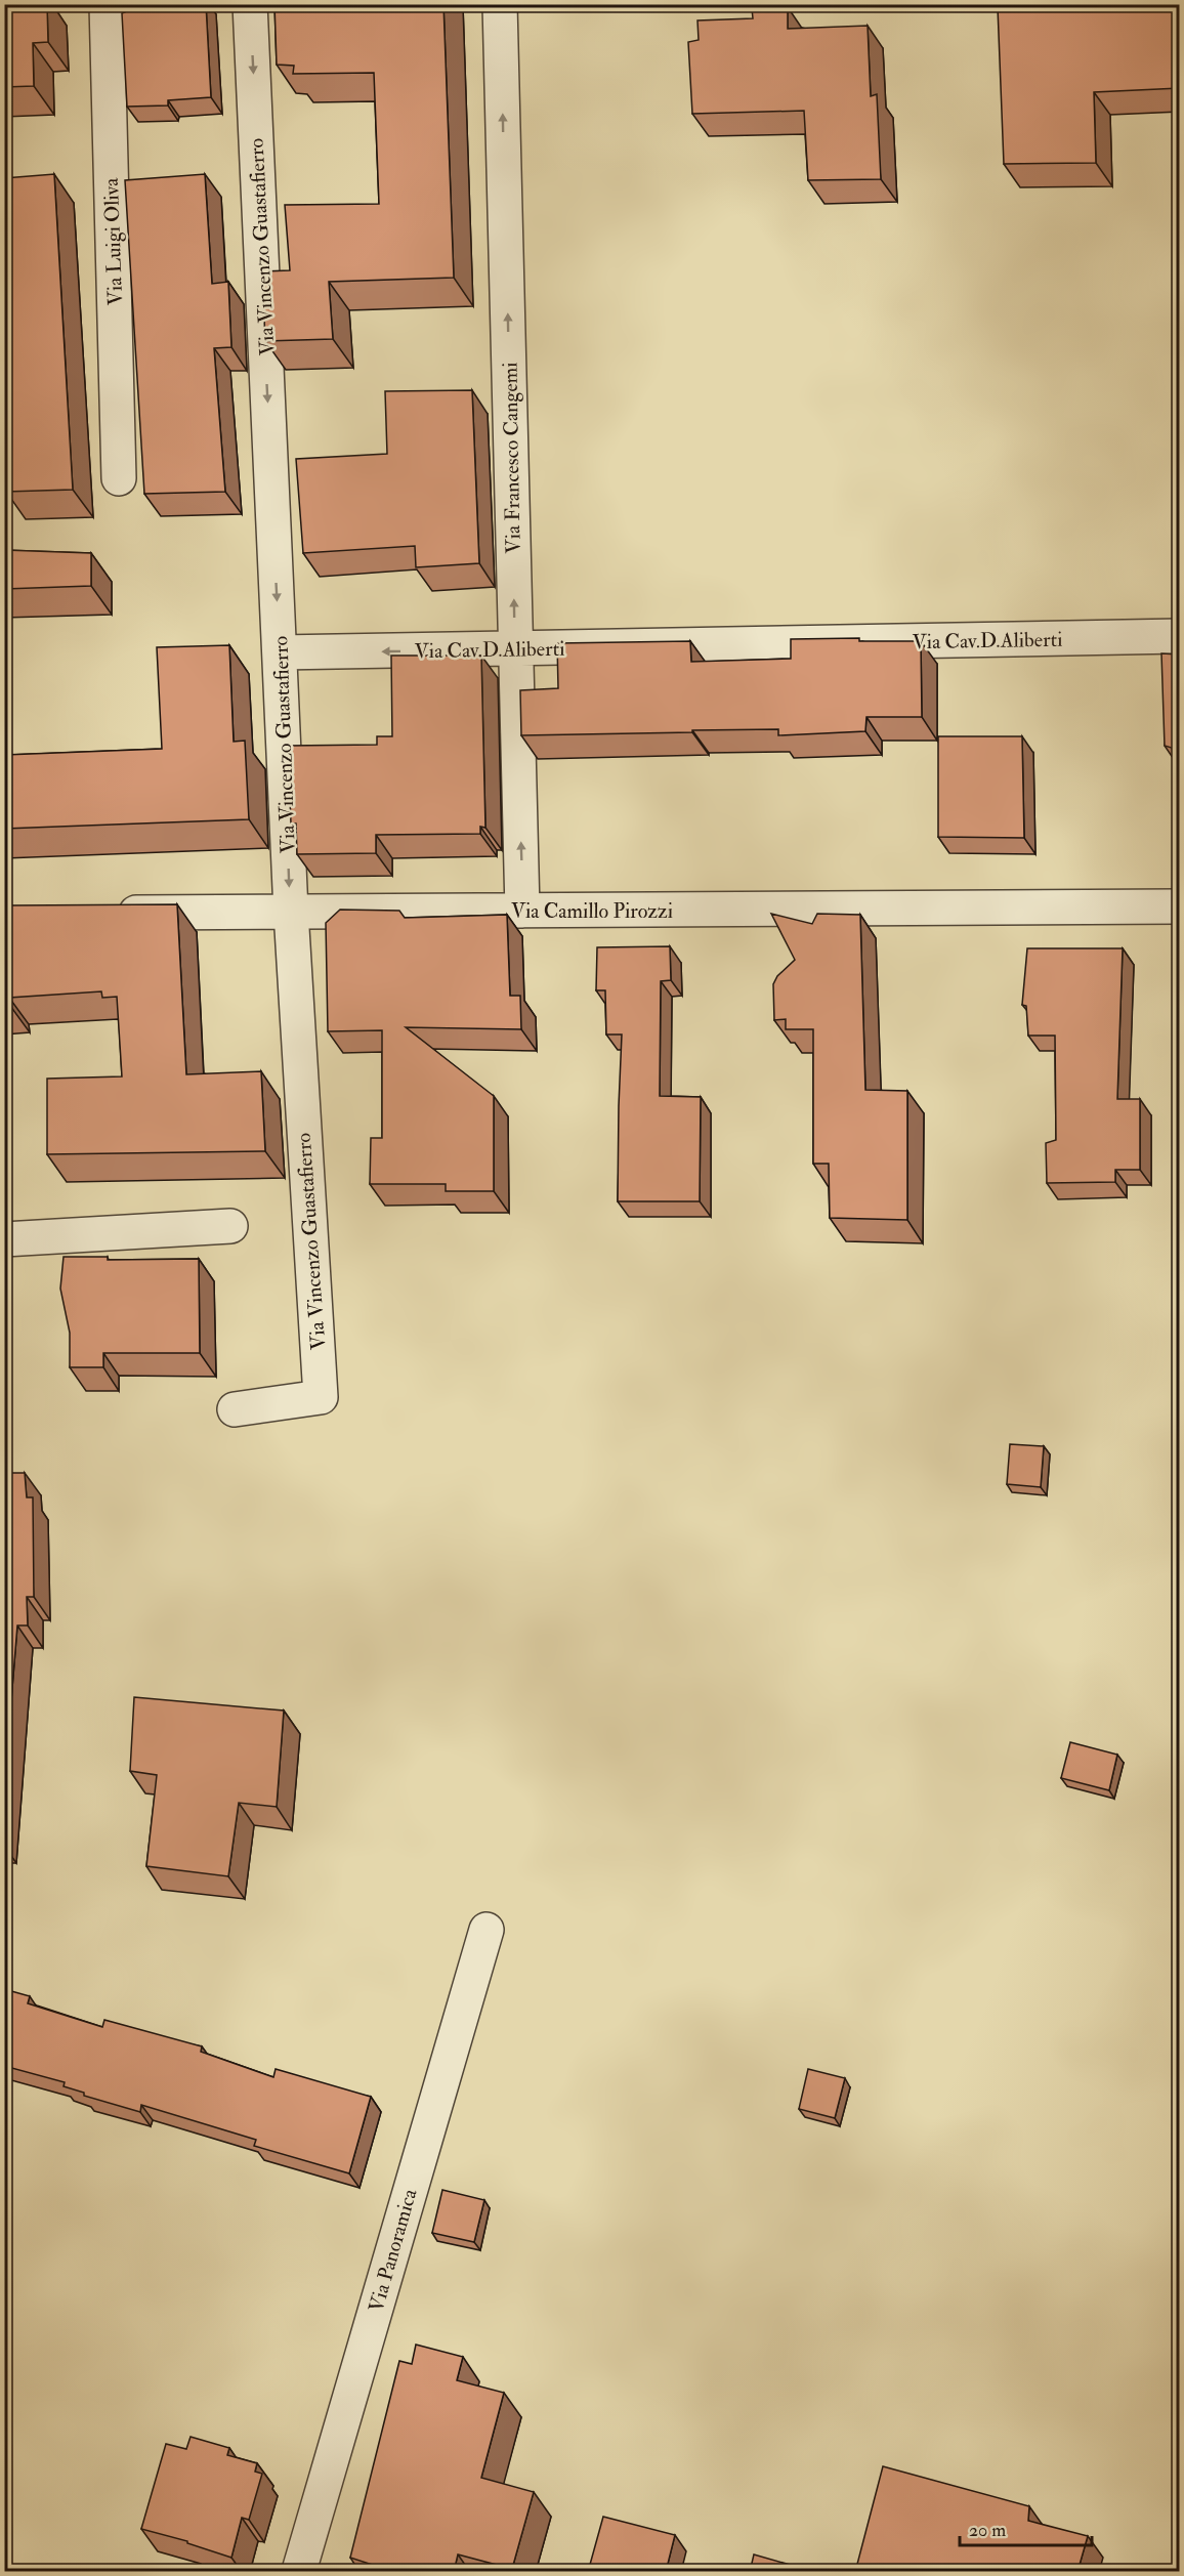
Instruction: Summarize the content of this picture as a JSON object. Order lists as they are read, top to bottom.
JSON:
{
  "streets": {
    "street": [
      "Via Luigi Oliva",
      "Via Vincenzo Guastafierro",
      "Via Francesco Cangemi",
      "Via Cav.D.Aliberti",
      "Via Camillo Pirozzi",
      "Via Panoramica"
    ]
  },
  "crossings": [
    ["Via Vincenzo Guastafierro", "Via Cav.D.Aliberti"],
    ["Via Vincenzo Guastafierro", "Via Camillo Pirozzi"],
    ["Via Francesco Cangemi", "Via Cav.D.Aliberti"],
    ["Via Francesco Cangemi", "Via Camillo Pirozzi"]
  ],
  "one_way": ["Via Vincenzo Guastafierro", "Via Francesco Cangemi"],
  "scale_bar": "20 m"
}
